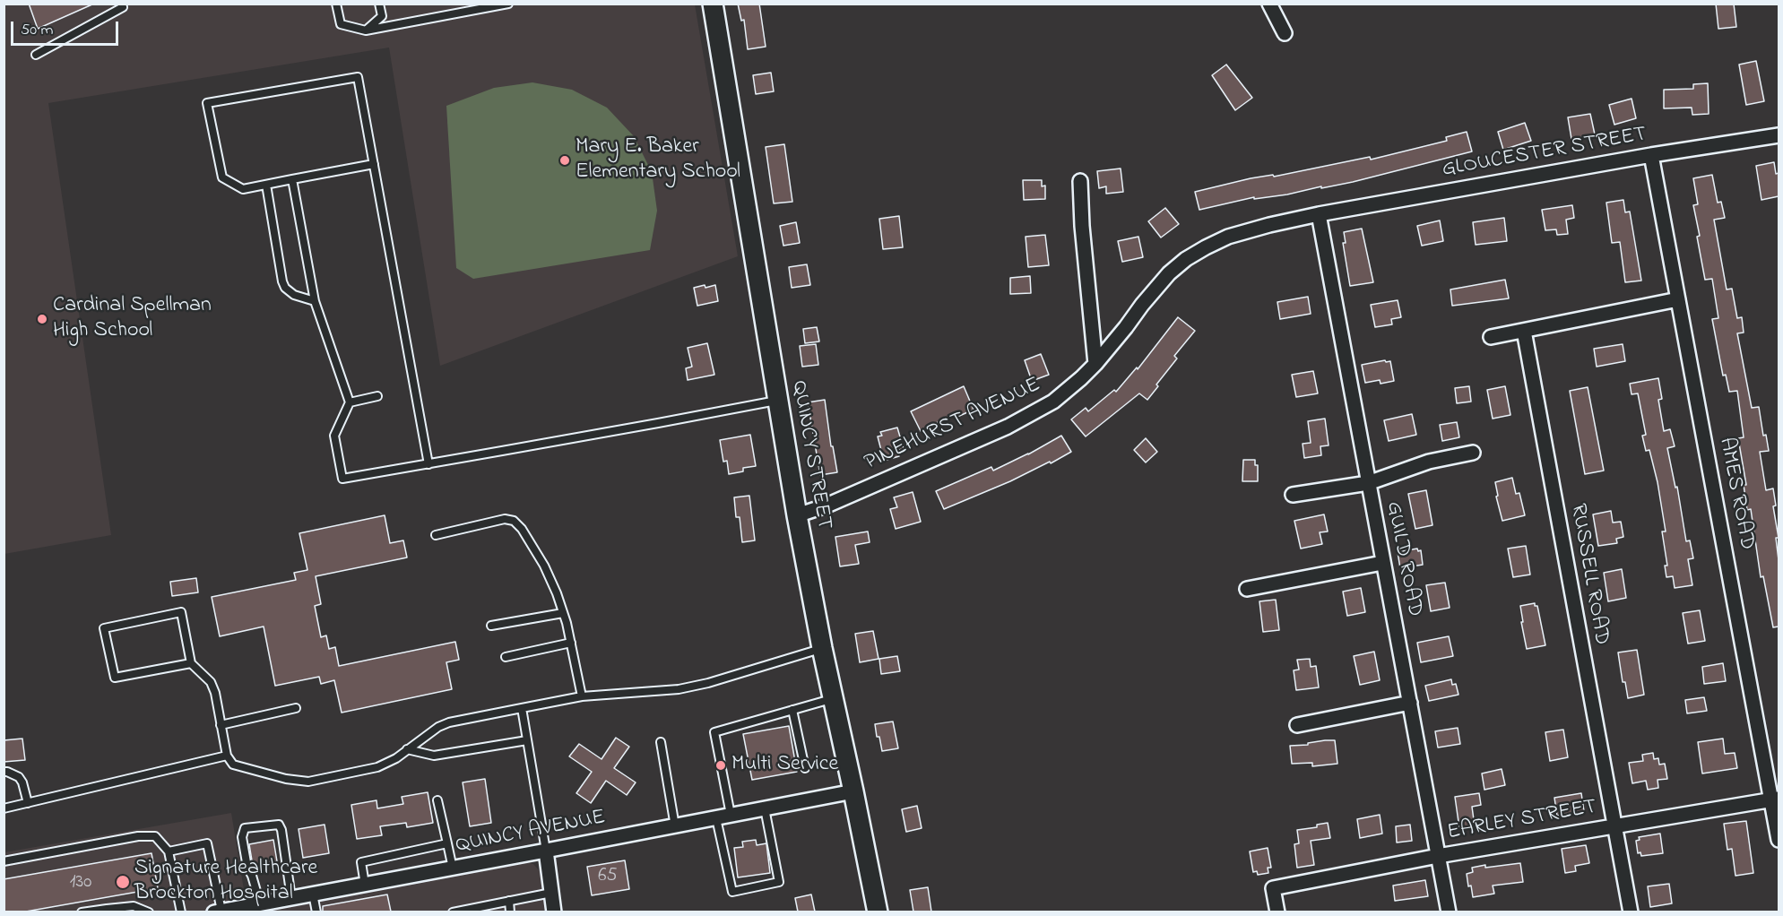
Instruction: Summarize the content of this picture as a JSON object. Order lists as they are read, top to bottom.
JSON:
{
  "streets": {
    "main road": ["QUINCY STREET"],
    "street": [
      "GLOUCESTER STREET",
      "PINEHURST AVENUE",
      "AMES ROAD",
      "GUILD ROAD",
      "RUSSELL ROAD",
      "EARLEY STREET",
      "QUINCY AVENUE"
    ]
  },
  "crossings": [
    ["GLOUCESTER STREET", "PINEHURST AVENUE"],
    ["GLOUCESTER STREET", "AMES ROAD"],
    ["GLOUCESTER STREET", "GUILD ROAD"],
    ["PINEHURST AVENUE", "QUINCY STREET"],
    ["PINEHURST AVENUE", "GUILD ROAD"],
    ["QUINCY STREET", "QUINCY AVENUE"],
    ["AMES ROAD", "EARLEY STREET"],
    ["GUILD ROAD", "EARLEY STREET"],
    ["RUSSELL ROAD", "EARLEY STREET"]
  ],
  "places": [
    "Mary E. Baker Elementary School",
    "Cardinal Spellman High School",
    "Multi Service",
    "Signature Healthcare Brockton Hospital"
  ],
  "house_numbers": ["65", "130"],
  "scale_bar": "50 m"
}
